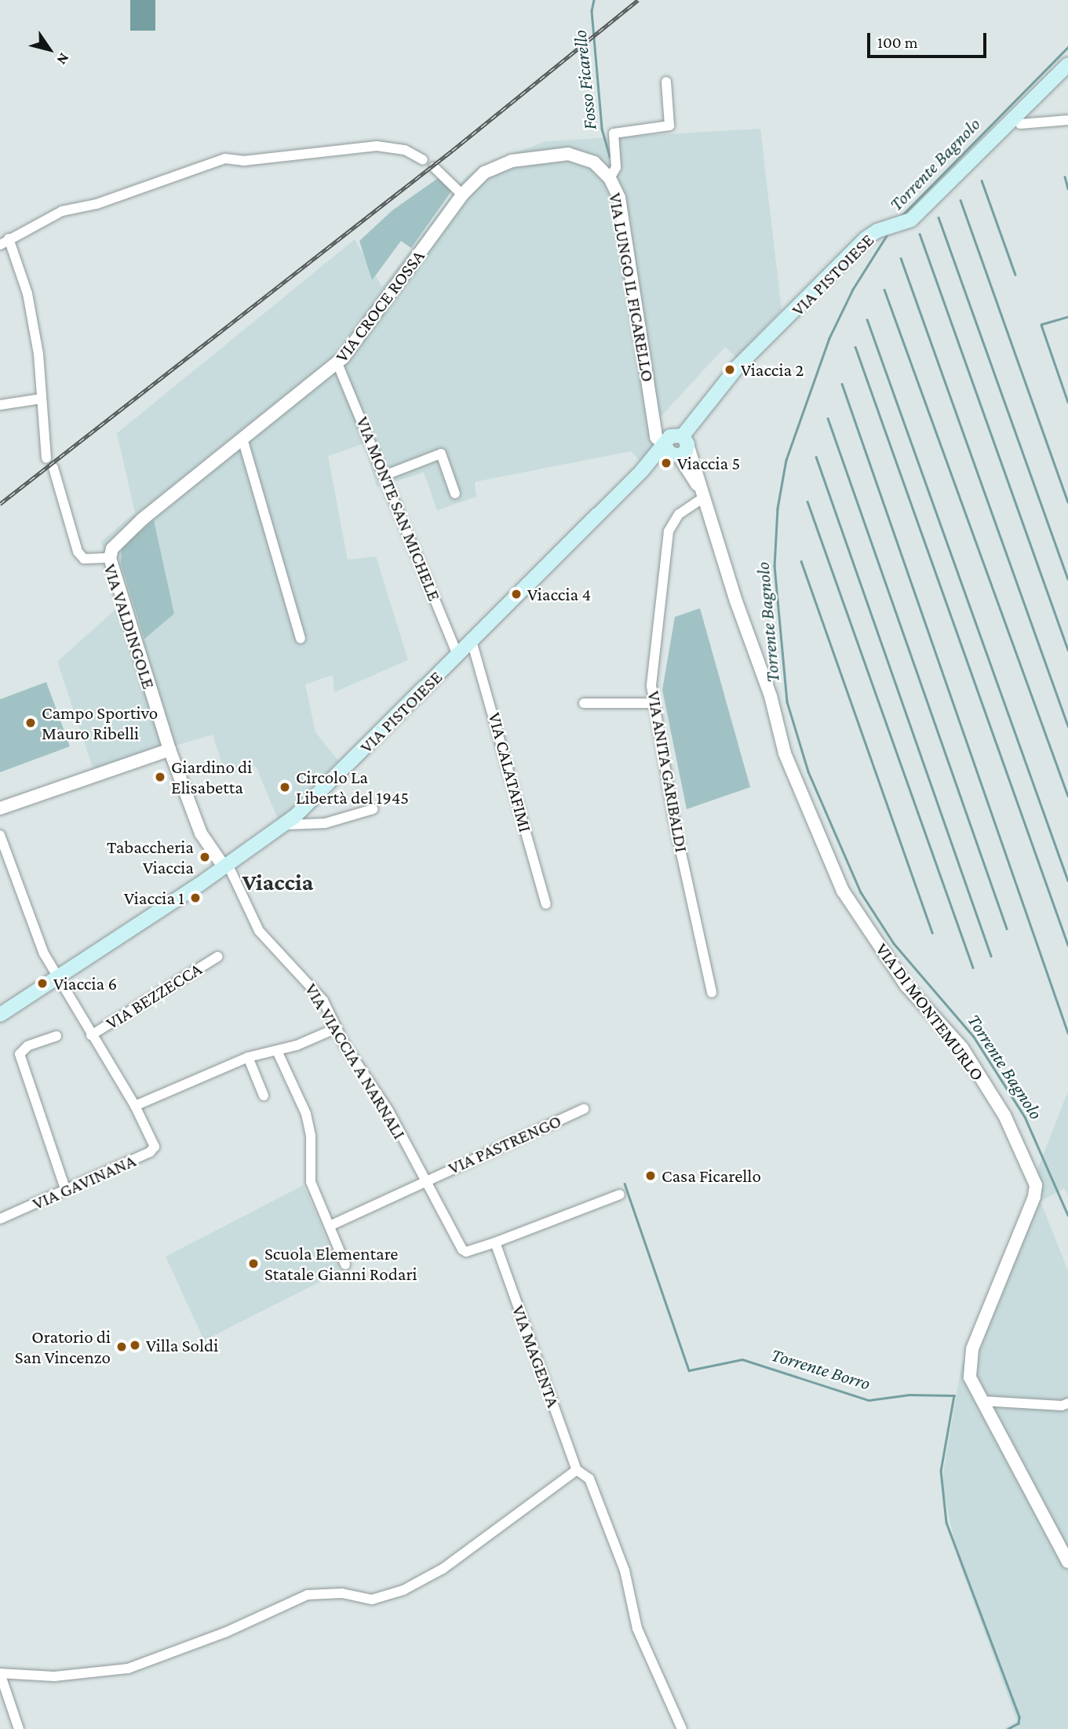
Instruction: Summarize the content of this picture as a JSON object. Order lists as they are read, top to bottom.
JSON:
{
  "streets": {
    "main road": ["VIA PISTOIESE"],
    "street": [
      "VIA LUNGO IL FICARELLO",
      "VIA CROCE ROSSA",
      "VIA MONTE SAN MICHELE",
      "VIA VALDINGOLE",
      "VIA ANITA GARIBALDI",
      "VIA CALATAFIMI",
      "VIA BEZZECCA",
      "VIA DI MONTEMURLO",
      "VIA VIACCIA A NARNALI",
      "VIA PASTRENGO",
      "VIA GAVINANA",
      "VIA MAGENTA"
    ]
  },
  "crossings": [
    ["VIA PISTOIESE", "VIA LUNGO IL FICARELLO"],
    ["VIA PISTOIESE", "VIA MONTE SAN MICHELE"],
    ["VIA PISTOIESE", "VIA VALDINGOLE"],
    ["VIA PISTOIESE", "VIA CALATAFIMI"],
    ["VIA PISTOIESE", "VIA DI MONTEMURLO"],
    ["VIA PISTOIESE", "VIA VIACCIA A NARNALI"],
    ["VIA LUNGO IL FICARELLO", "VIA CROCE ROSSA"],
    ["VIA LUNGO IL FICARELLO", "VIA DI MONTEMURLO"],
    ["VIA CROCE ROSSA", "VIA MONTE SAN MICHELE"],
    ["VIA CROCE ROSSA", "VIA VALDINGOLE"],
    ["VIA VALDINGOLE", "VIA VIACCIA A NARNALI"],
    ["VIA ANITA GARIBALDI", "VIA DI MONTEMURLO"],
    ["VIA VIACCIA A NARNALI", "VIA PASTRENGO"],
    ["VIA VIACCIA A NARNALI", "VIA MAGENTA"]
  ],
  "districts": ["Viaccia"],
  "water": ["Fosso Ficarello", "Torrente Bagnolo", "Torrente Borro"],
  "places": [
    "Viaccia 2",
    "Viaccia 5",
    "Viaccia 4",
    "Campo Sportivo Mauro Ribelli",
    "Giardino di Elisabetta",
    "Circolo La Libertà del 1945",
    "Tabaccheria Viaccia",
    "Viaccia 1",
    "Viaccia 6",
    "Casa Ficarello",
    "Scuola Elementare Statale Gianni Rodari",
    "Villa Soldi",
    "Oratorio di San Vincenzo"
  ],
  "scale_bar": "100 m",
  "north": "bottom right"
}
